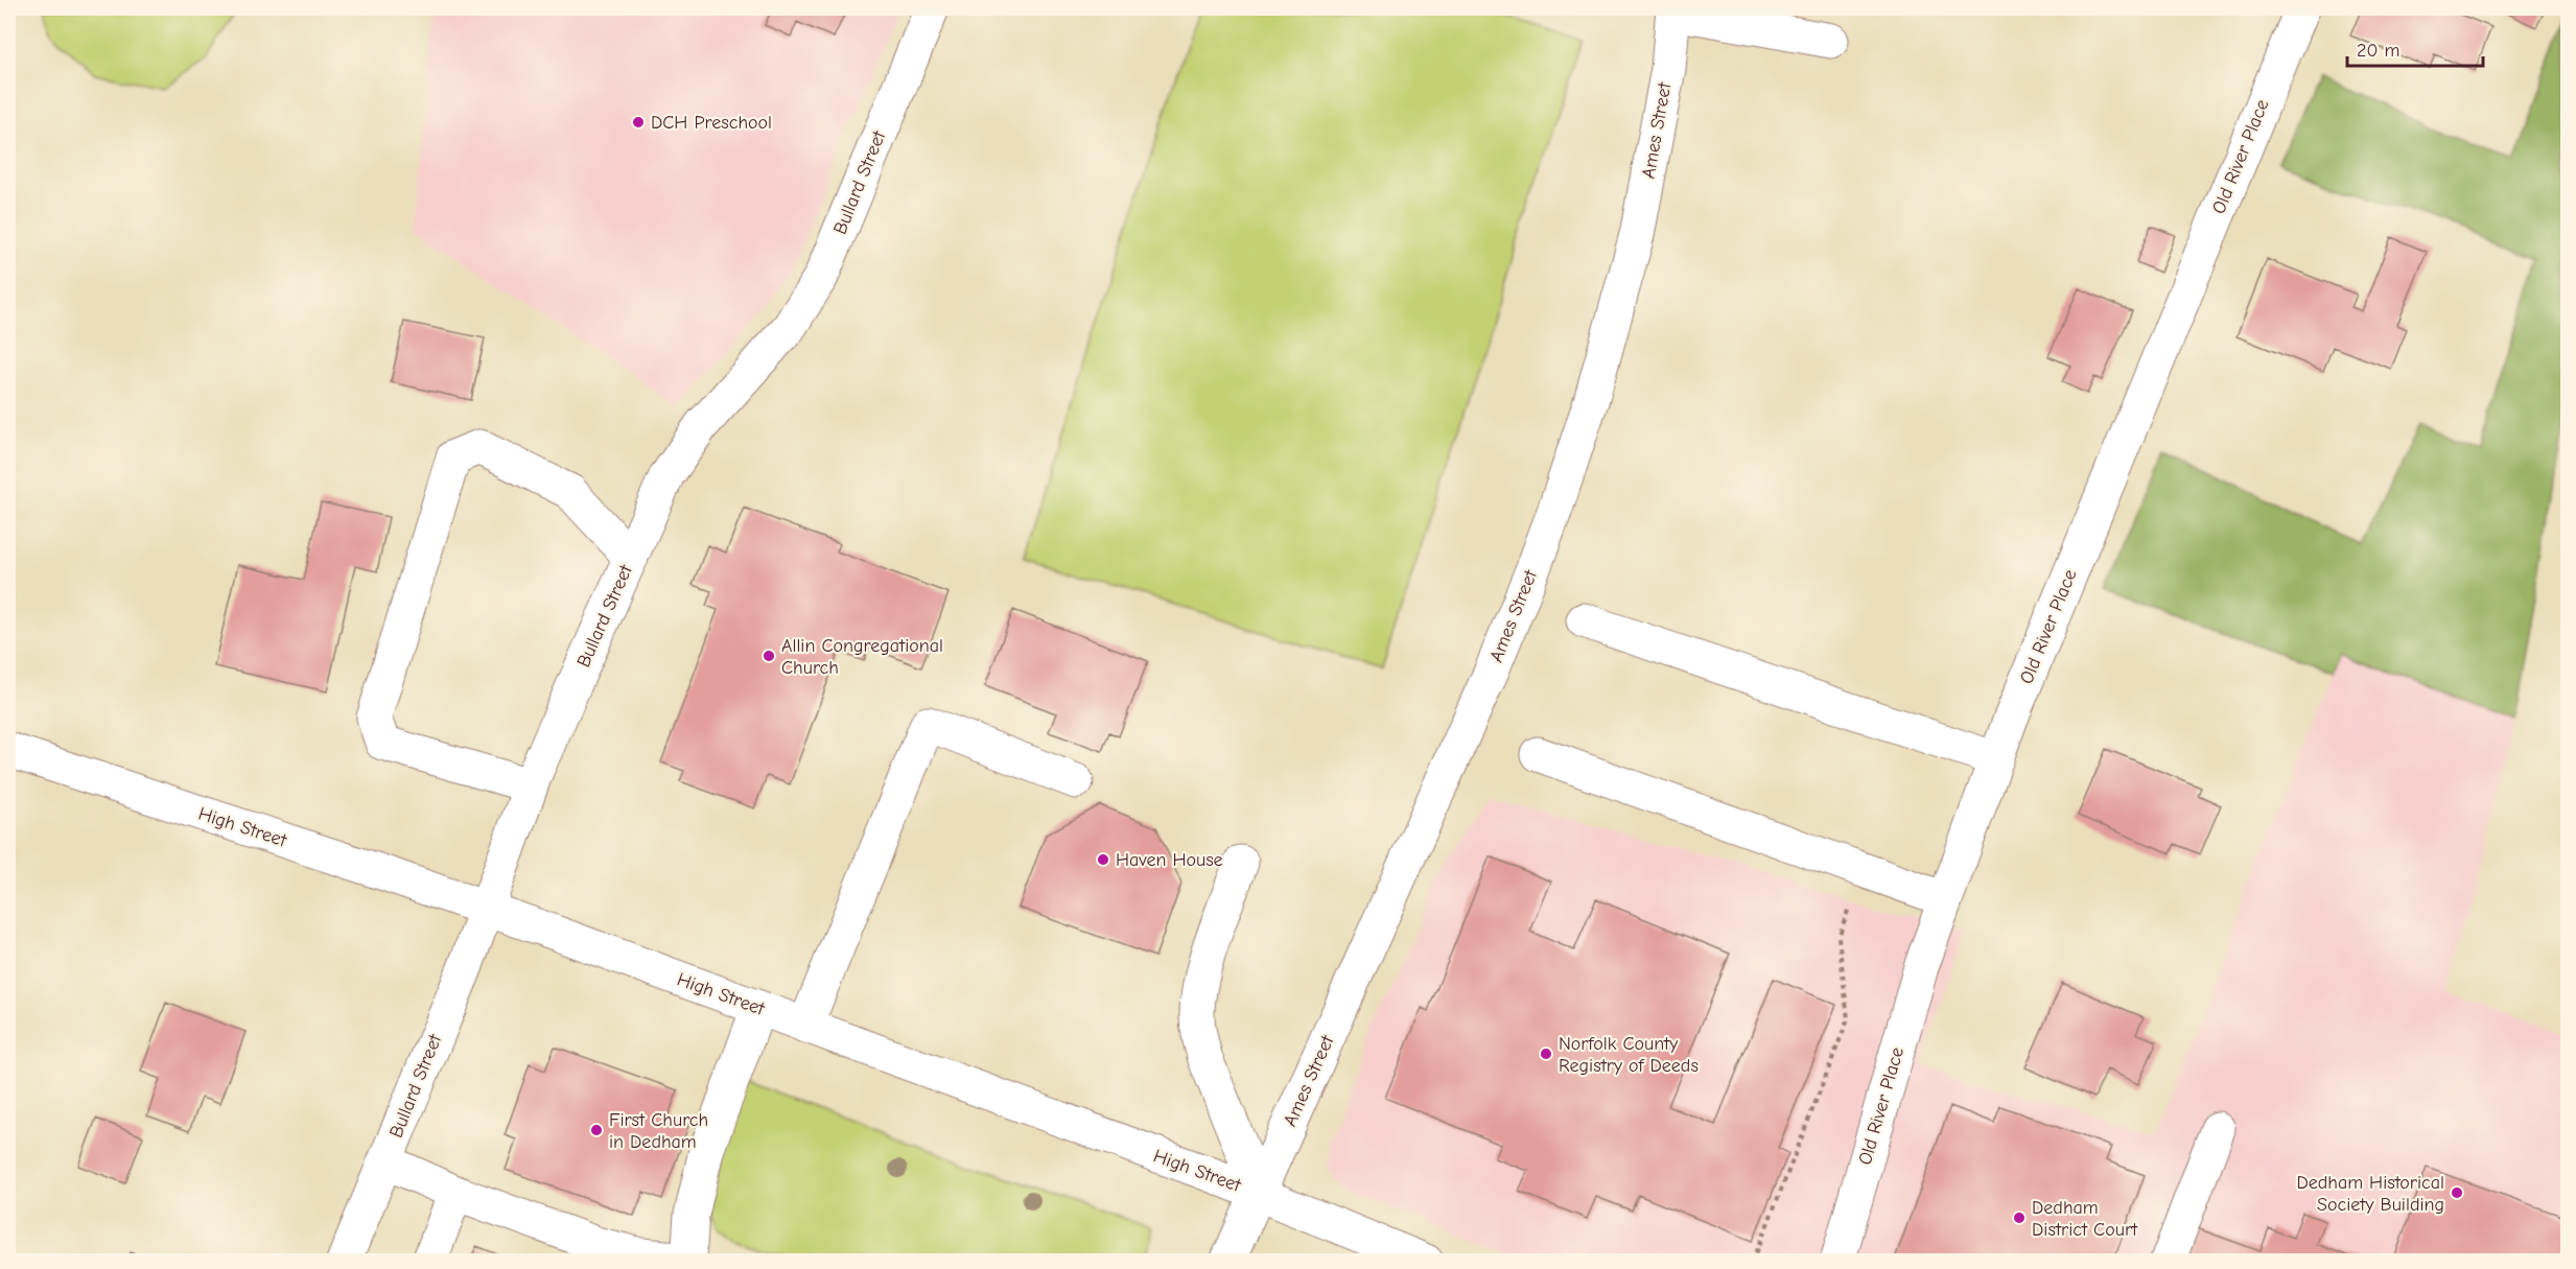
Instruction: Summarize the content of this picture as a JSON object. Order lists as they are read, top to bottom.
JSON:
{
  "streets": {
    "street": [
      "Ames Street",
      "Old River Place",
      "Bullard Street",
      "High Street"
    ]
  },
  "crossings": [
    ["Ames Street", "High Street"],
    ["Bullard Street", "High Street"]
  ],
  "places": [
    "DCH Preschool",
    "Allin Congregational Church",
    "Haven House",
    "Norfolk County Registry of Deeds",
    "First Church in Dedham",
    "Dedham Historical Society Building",
    "Dedham District Court"
  ],
  "scale_bar": "20 m"
}
